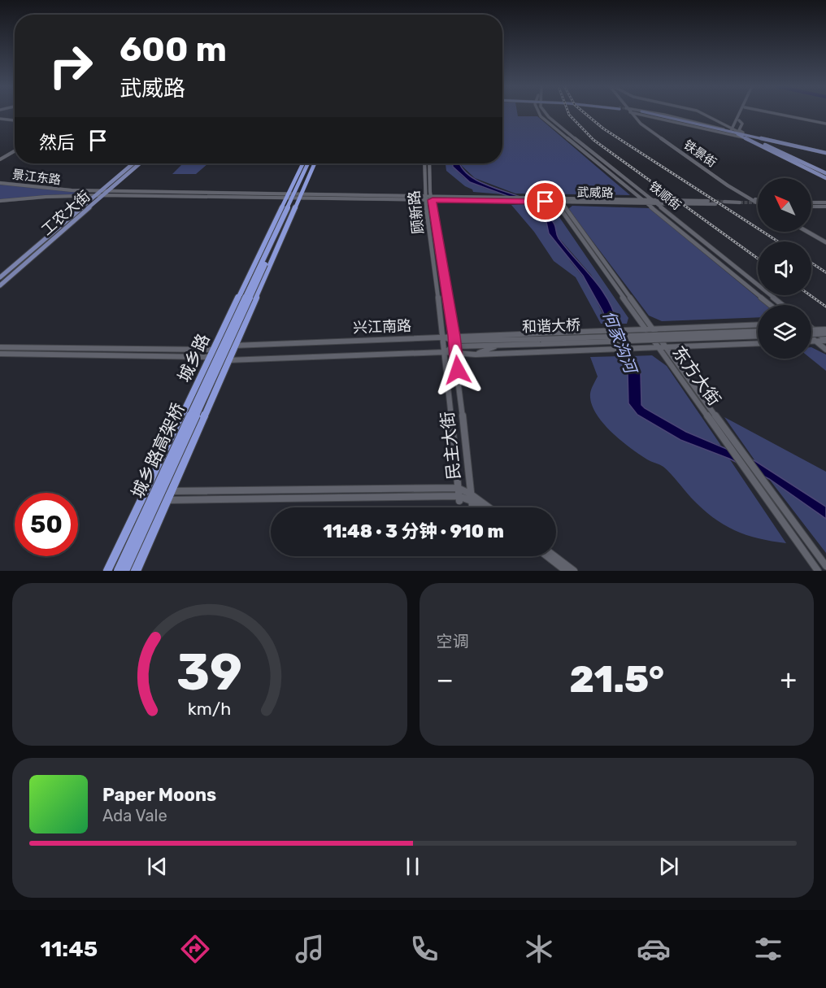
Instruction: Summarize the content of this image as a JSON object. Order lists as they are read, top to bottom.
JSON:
{
  "streets": {
    "highway": ["城乡路", "城乡路高架桥"],
    "main road": [
      "铁景街",
      "景江东路",
      "武威路",
      "铁顺街",
      "顾新路",
      "工农大街",
      "和谐大桥",
      "兴江南路",
      "东方大街",
      "民主大街"
    ]
  },
  "crossings": [
    ["景江东路", "武威路"],
    ["景江东路", "工农大街"],
    ["景江东路", "城乡路"],
    ["武威路", "铁顺街"],
    ["武威路", "顾新路"],
    ["武威路", "城乡路"],
    ["武威路", "东方大街"],
    ["顾新路", "和谐大桥"],
    ["顾新路", "兴江南路"],
    ["顾新路", "民主大街"],
    ["和谐大桥", "兴江南路"],
    ["和谐大桥", "民主大街"],
    ["兴江南路", "城乡路"],
    ["兴江南路", "东方大街"],
    ["兴江南路", "民主大街"]
  ],
  "water": ["何家沟河"],
  "north": "top left",
  "page": {
    "turn": ["600 m", "武威路"],
    "then": "然后",
    "limit": "50",
    "trip": "11:48 · 3 分钟 · 910 m",
    "tile": "空调",
    "heat": ["−", "21.5°", "+"],
    "song": ["Paper Moons", "Ada Vale"],
    "tabs": "11:45",
    "gauge": ["39", "km/h"]
  }
}
